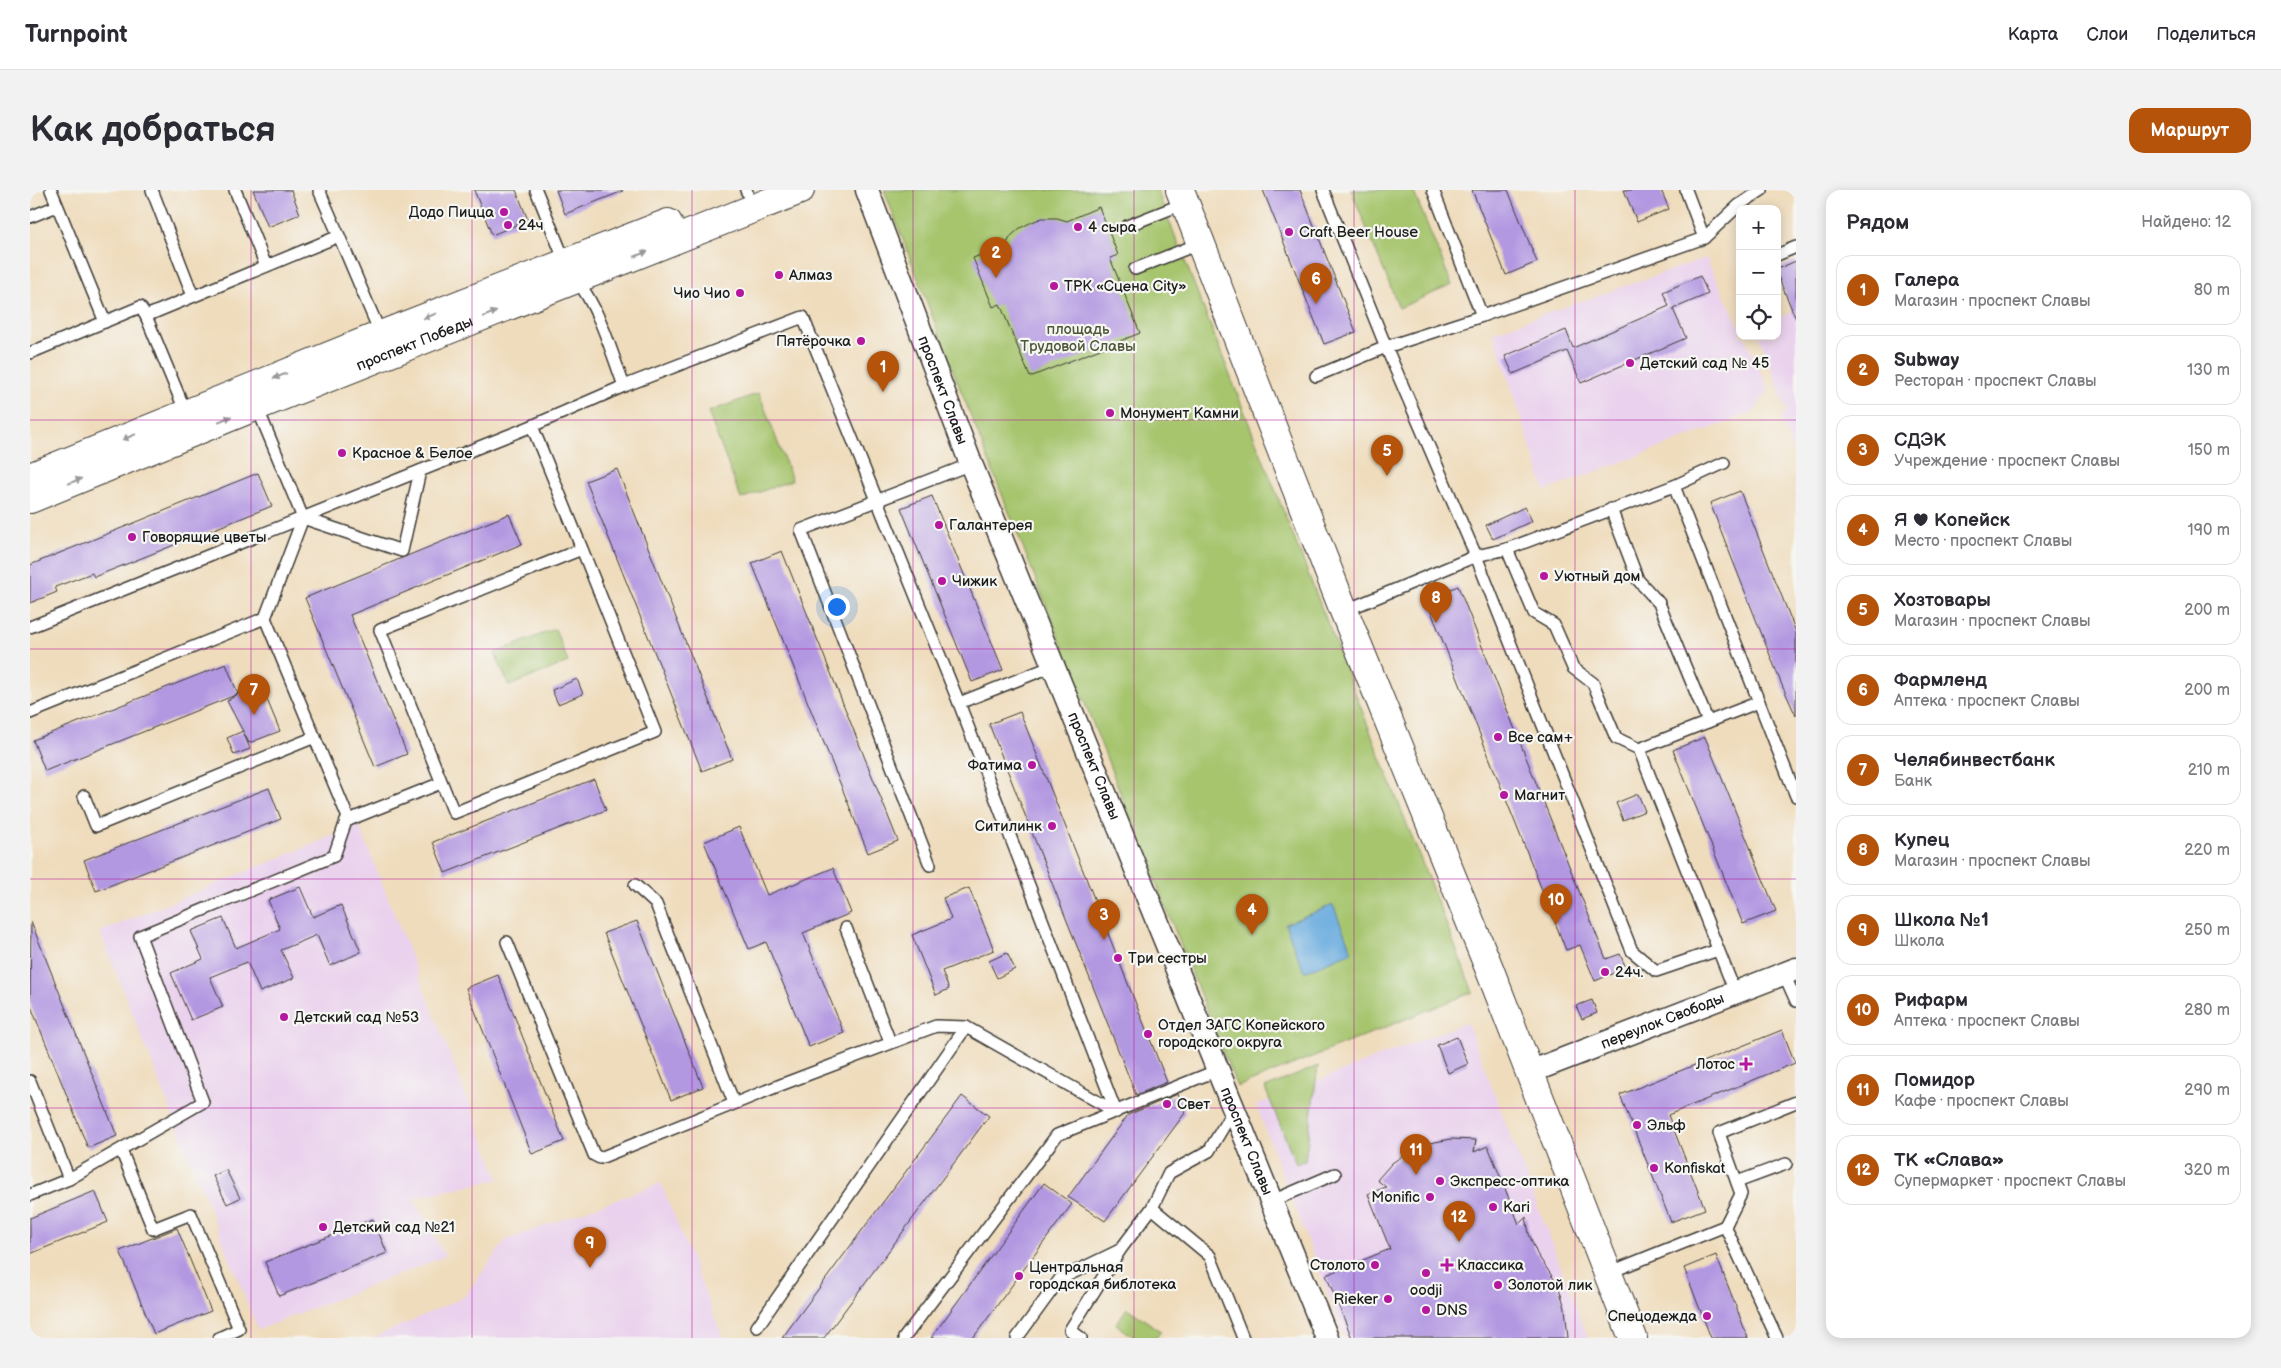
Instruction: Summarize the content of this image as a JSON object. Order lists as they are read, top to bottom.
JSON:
{
  "streets": {
    "main road": ["проспект Победы"],
    "street": ["проспект Славы", "переулок Свободы"]
  },
  "parks": ["площадь Трудовой Славы"],
  "places": {
    "other": [
      "Додо Пицца",
      "24ч",
      "4 сыра",
      "Craft Beer House",
      "Алмаз",
      "ТРК «Сцена City»",
      "Чио Чио",
      "Пятёрочка",
      "Детский сад № 45",
      "Монумент Камни",
      "Красное & Белое",
      "Галантерея",
      "Говорящие цветы",
      "Уютный дом",
      "Чижик",
      "Все сам+",
      "Фатима",
      "Магнит",
      "Ситилинк",
      "Три сестры",
      "24ч.",
      "Детский сад №53",
      "Отдел ЗАГС Копейского городского округа",
      "Свет",
      "Эльф",
      "Konfiskat",
      "Экспресс-оптика",
      "Monific",
      "Kari",
      "Детский сад №21",
      "Столото",
      "oodji",
      "Центральная городская библотека",
      "Золотой лик",
      "Rieker",
      "DNS",
      "Спецодежда"
    ],
    "health": ["Лотос", "Классика"]
  },
  "page": {
    "header": "Turnpoint",
    "nav": ["Карта", "Слои", "Поделиться"],
    "buttons": "Маршрут",
    "title": "Как добраться",
    "heading": ["Рядом", "Найдено: 12"],
    "map_buttons": ["+", "−"],
    "pins": [
      "2",
      "6",
      "1",
      "5",
      "8",
      "7",
      "10",
      "4",
      "3",
      "11",
      "12",
      "9"
    ],
    "list": [
      {
        "mark": "1",
        "name": "Галера",
        "note": "Магазин · проспект Славы",
        "value": "80 m"
      },
      {
        "mark": "2",
        "name": "Subway",
        "note": "Ресторан · проспект Славы",
        "value": "130 m"
      },
      {
        "mark": "3",
        "name": "СДЭК",
        "note": "Учреждение · проспект Славы",
        "value": "150 m"
      },
      {
        "mark": "4",
        "name": "Я ♥ Копейск",
        "note": "Место · проспект Славы",
        "value": "190 m"
      },
      {
        "mark": "5",
        "name": "Хозтовары",
        "note": "Магазин · проспект Славы",
        "value": "200 m"
      },
      {
        "mark": "6",
        "name": "Фармленд",
        "note": "Аптека · проспект Славы",
        "value": "200 m"
      },
      {
        "mark": "7",
        "name": "Челябинвестбанк",
        "note": "Банк",
        "value": "210 m"
      },
      {
        "mark": "8",
        "name": "Купец",
        "note": "Магазин · проспект Славы",
        "value": "220 m"
      },
      {
        "mark": "9",
        "name": "Школа №1",
        "note": "Школа",
        "value": "250 m"
      },
      {
        "mark": "10",
        "name": "Рифарм",
        "note": "Аптека · проспект Славы",
        "value": "280 m"
      },
      {
        "mark": "11",
        "name": "Помидор",
        "note": "Кафе · проспект Славы",
        "value": "290 m"
      },
      {
        "mark": "12",
        "name": "ТК «Слава»",
        "note": "Супермаркет · проспект Славы",
        "value": "320 m"
      }
    ]
  }
}
